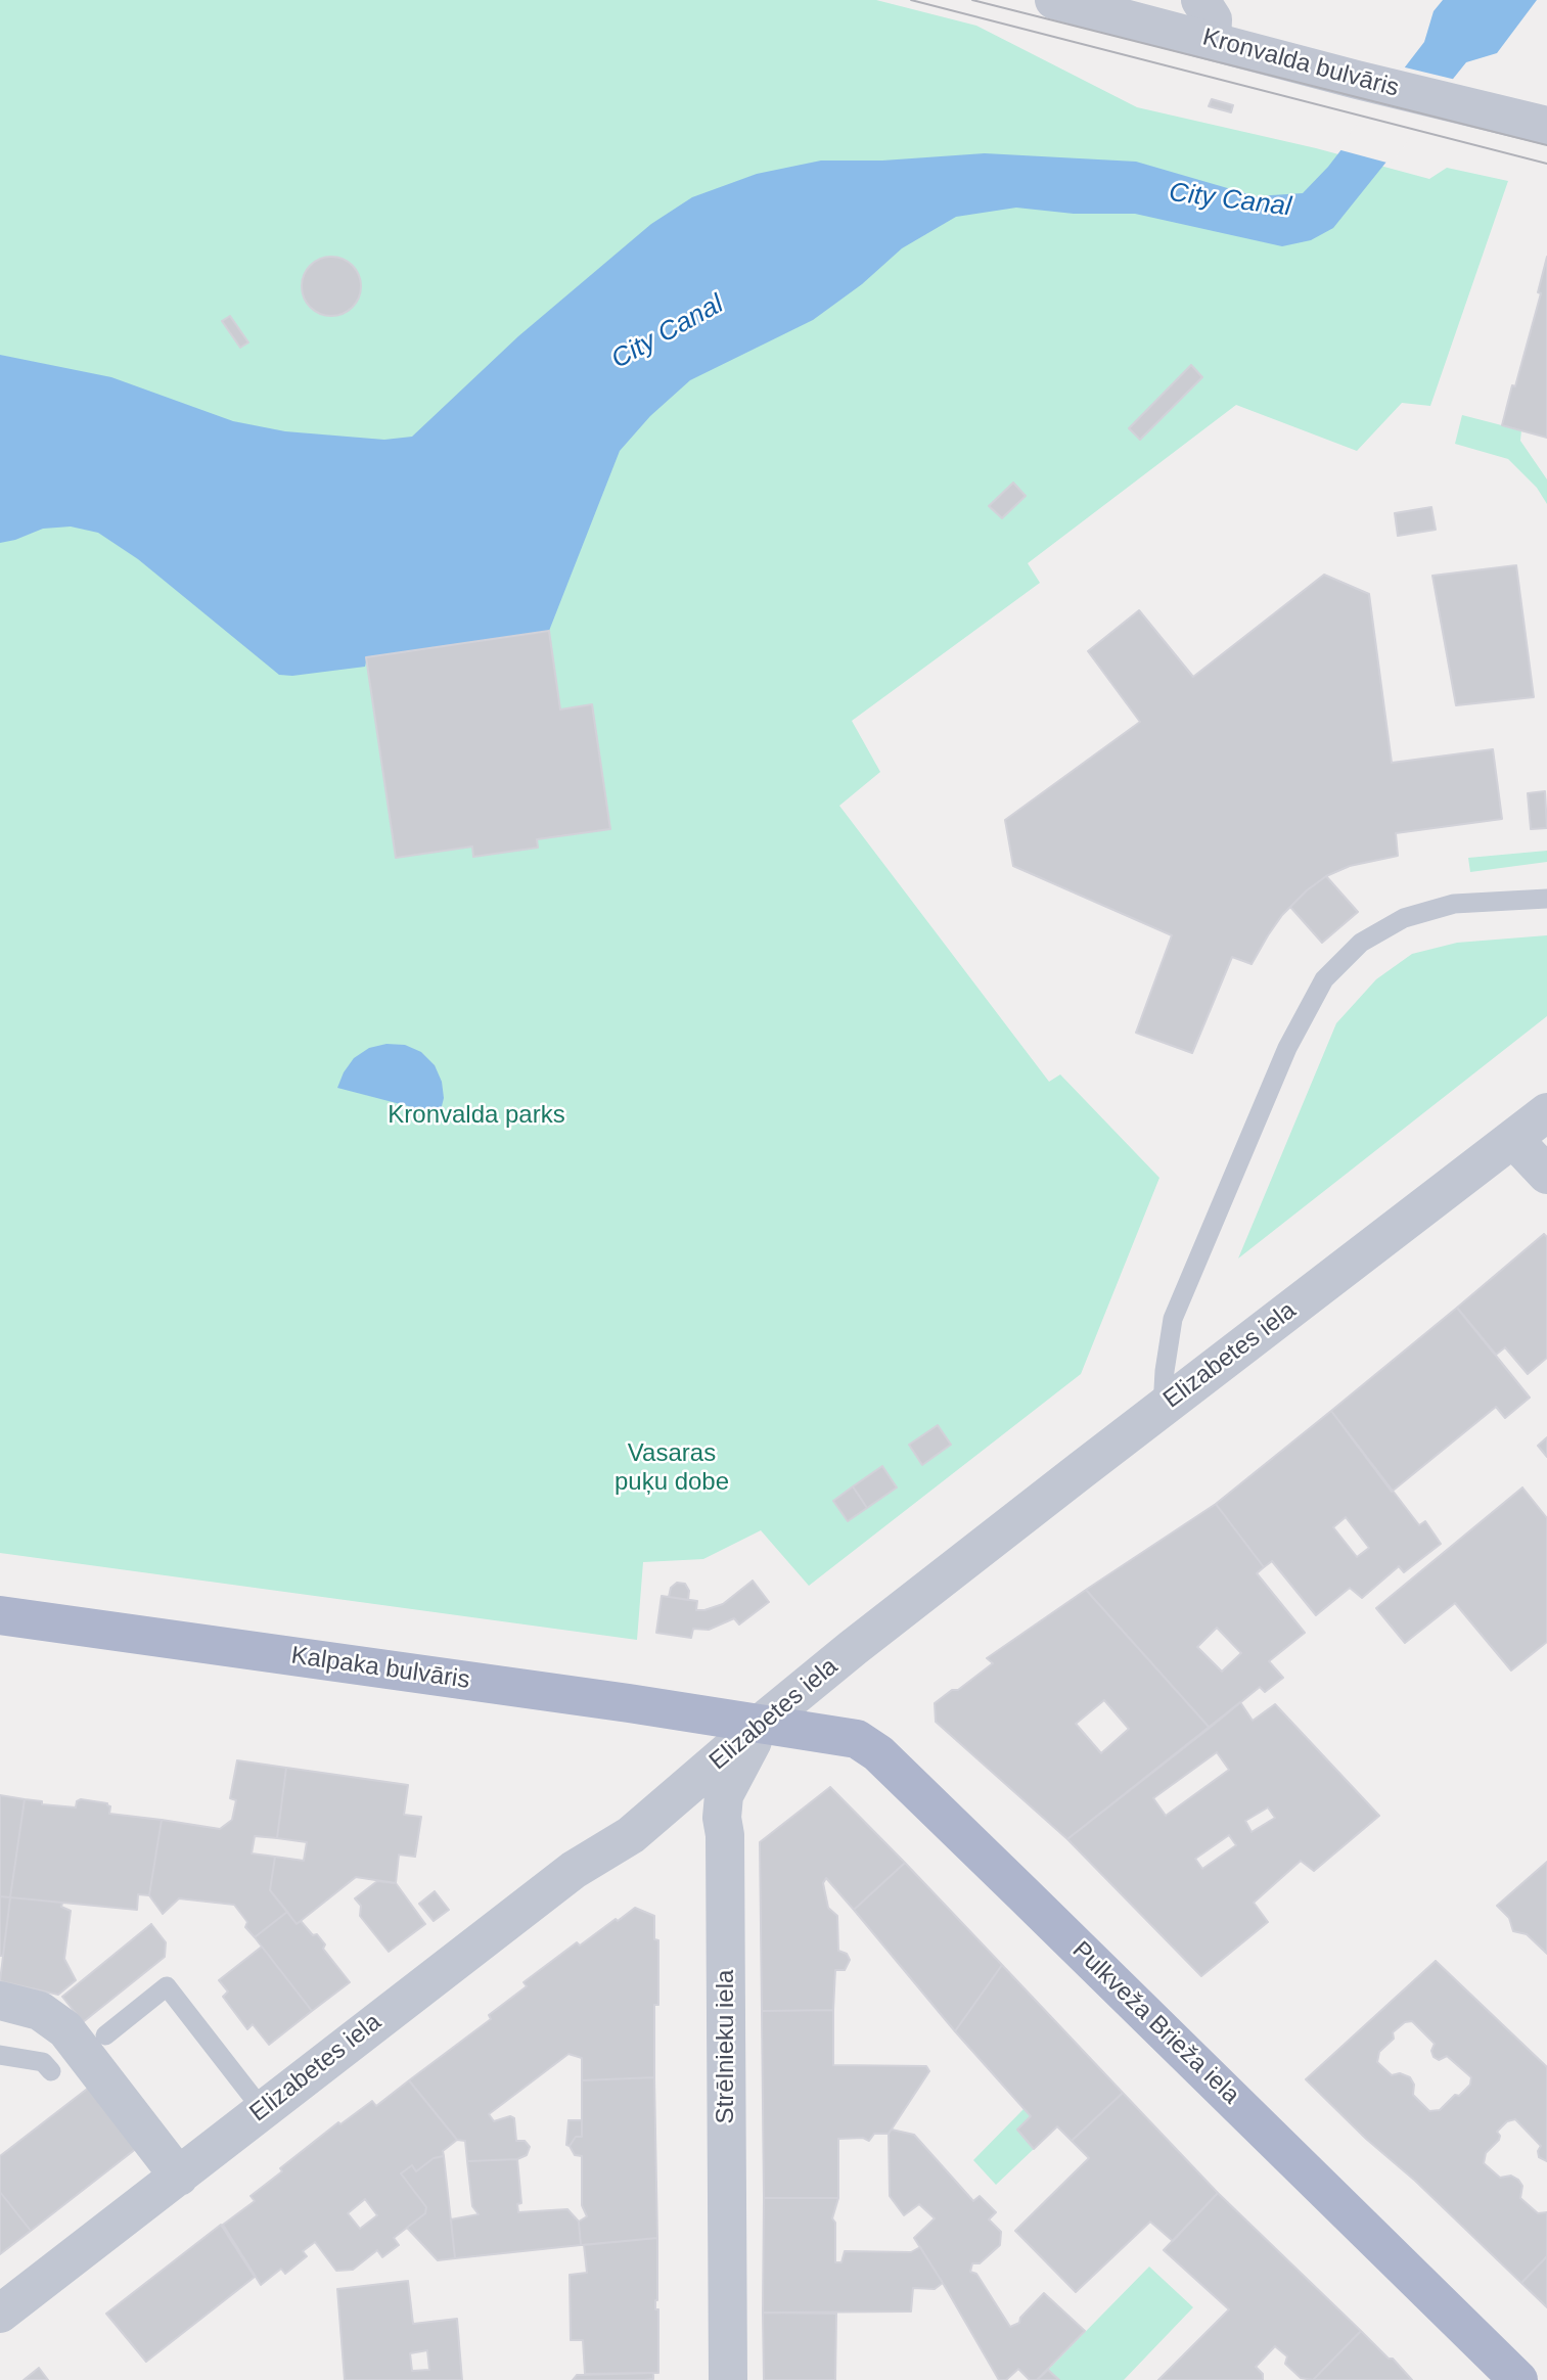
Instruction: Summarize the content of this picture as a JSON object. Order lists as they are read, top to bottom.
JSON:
{
  "streets": {
    "main road": ["Kalpaka bulvāris", "Pulkveža Brieža iela"],
    "street": ["Kronvalda bulvāris", "Elizabetes iela", "Strēlnieku iela"]
  },
  "crossings": [
    ["Elizabetes iela", "Kalpaka bulvāris"],
    ["Elizabetes iela", "Pulkveža Brieža iela"],
    ["Elizabetes iela", "Strēlnieku iela"],
    ["Kalpaka bulvāris", "Pulkveža Brieža iela"],
    ["Kalpaka bulvāris", "Strēlnieku iela"],
    ["Pulkveža Brieža iela", "Strēlnieku iela"]
  ],
  "water": ["City Canal"],
  "parks": ["Kronvalda parks", "Vasaras puķu dobe"]
}
